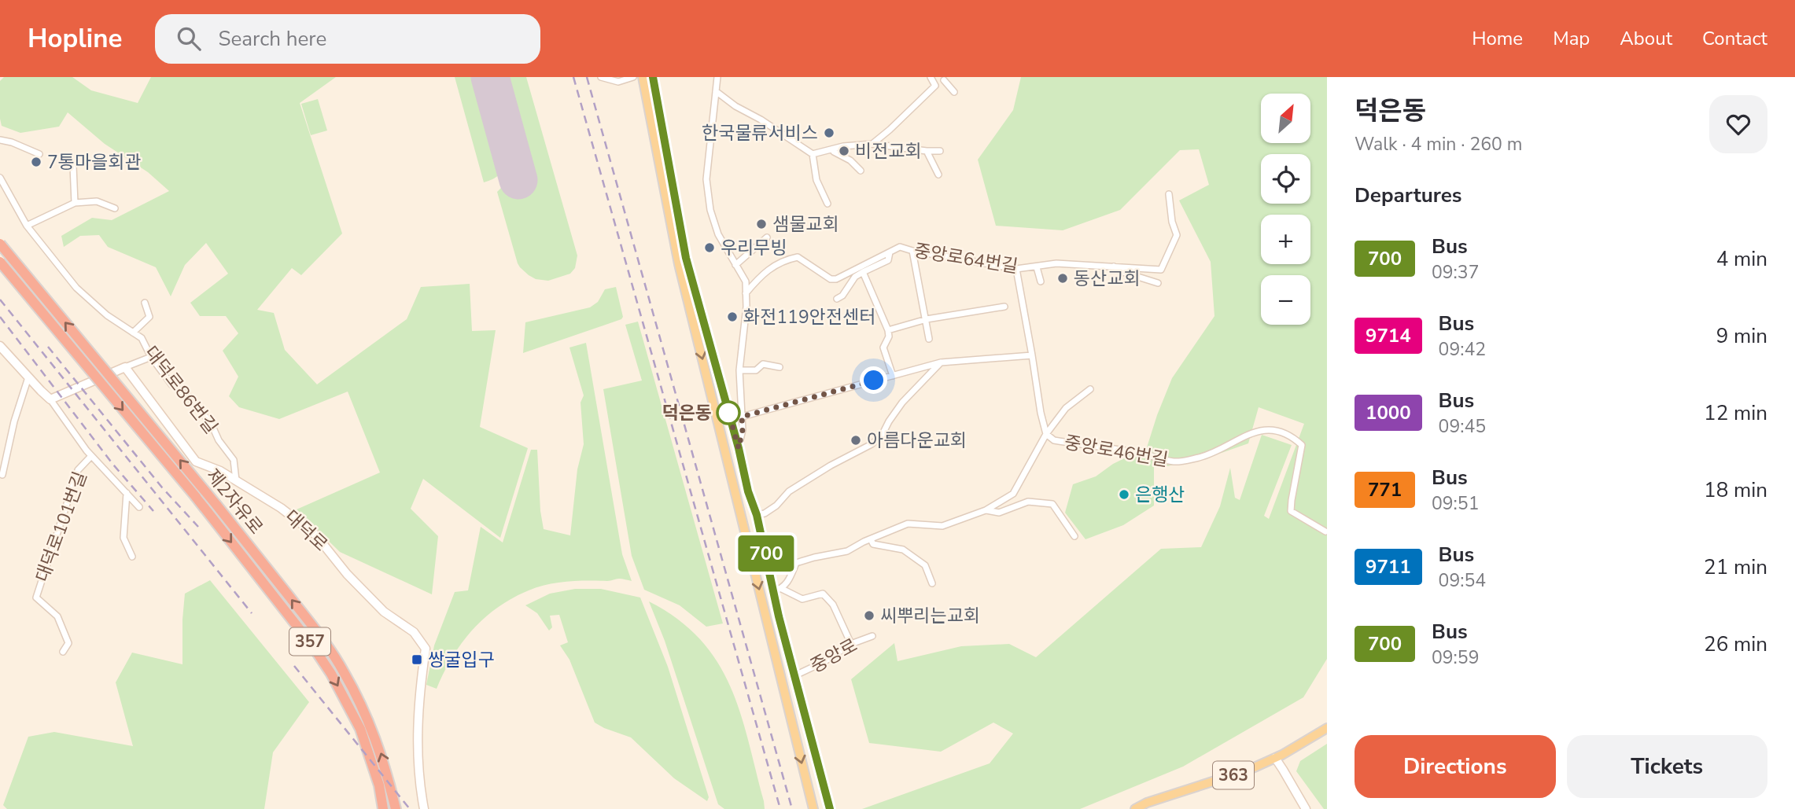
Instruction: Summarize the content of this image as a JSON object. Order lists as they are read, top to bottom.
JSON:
{
  "streets": {
    "highway": ["제2자유로", "357"],
    "main road": ["중앙로", "363"],
    "street": [
      "중앙로64번길",
      "대덕로86번길",
      "중앙로46번길",
      "대덕로101번길",
      "대덕로"
    ]
  },
  "crossings": [
    ["대덕로86번길", "대덕로"],
    ["중앙로46번길", "중앙로"]
  ],
  "places": {
    "other": [
      "한국물류서비스",
      "비전교회",
      "7통마을회관",
      "샘물교회",
      "우리무빙",
      "동산교회",
      "화전119안전센터",
      "덕은동",
      "아름다운교회",
      "은행산",
      "씨뿌리는교회"
    ],
    "transit": ["쌍굴입구"]
  },
  "lines": ["bus line 700"],
  "north": "top right",
  "page": {
    "header": "Hopline",
    "search": "Search here",
    "nav": [
      "Home",
      "Map",
      "About",
      "Contact"
    ],
    "on_map": "700",
    "heading": [
      ["덕은동", "Walk · 4 min · 260 m"],
      "Departures"
    ],
    "map_buttons": ["+", "−"],
    "list": [
      {
        "mark": "700",
        "name": "Bus",
        "note": "09:37",
        "value": "4 min"
      },
      {
        "mark": "9714",
        "name": "Bus",
        "note": "09:42",
        "value": "9 min"
      },
      {
        "mark": "1000",
        "name": "Bus",
        "note": "09:45",
        "value": "12 min"
      },
      {
        "mark": "771",
        "name": "Bus",
        "note": "09:51",
        "value": "18 min"
      },
      {
        "mark": "9711",
        "name": "Bus",
        "note": "09:54",
        "value": "21 min"
      },
      {
        "mark": "700",
        "name": "Bus",
        "note": "09:59",
        "value": "26 min"
      }
    ],
    "buttons": ["Directions", "Tickets"]
  }
}
